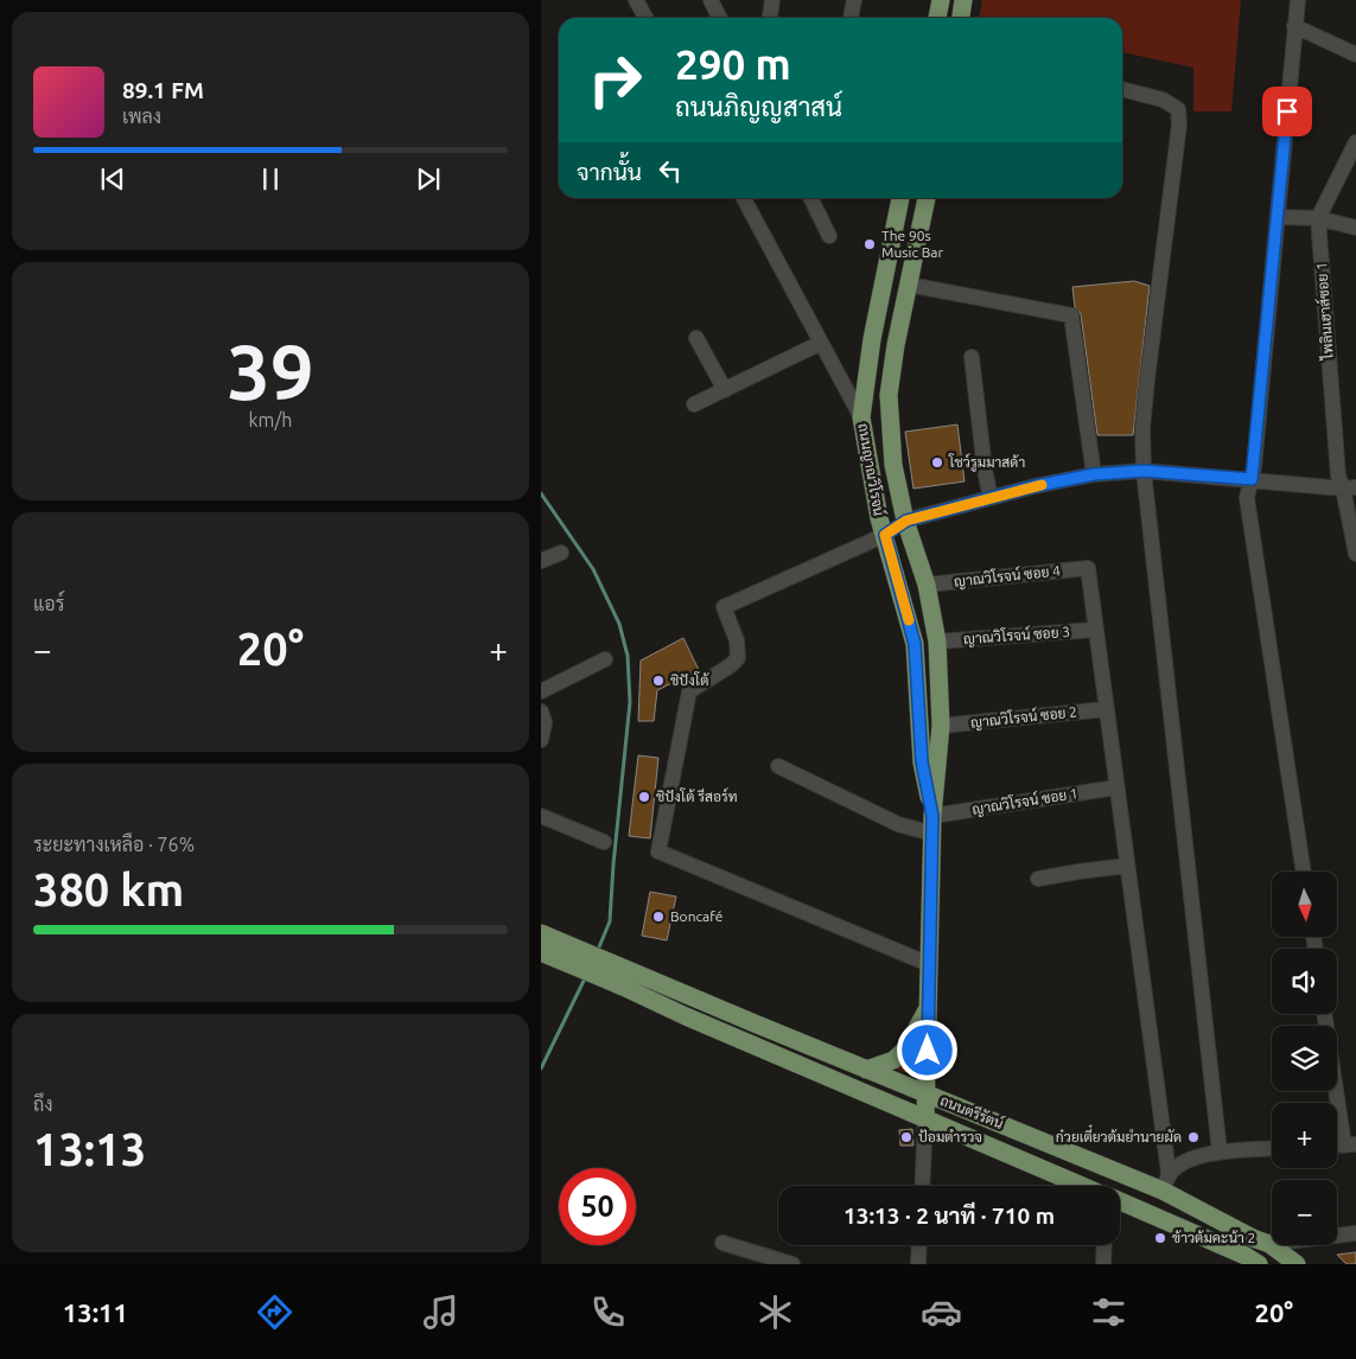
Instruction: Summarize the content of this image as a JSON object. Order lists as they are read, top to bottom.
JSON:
{
  "streets": {
    "main road": ["ถนนญาณวิโรจน์", "ถนนตรีรัตน์"],
    "street": [
      "ไพลินเฮาส์ซอย 1",
      "ญาณวิโรจน์ ซอย 4",
      "ญาณวิโรจน์ ซอย 3",
      "ญาณวิโรจน์ ซอย 2",
      "ญาณวิโรจน์ ซอย 1"
    ]
  },
  "crossings": [
    ["ถนนญาณวิโรจน์", "ญาณวิโรจน์ ซอย 4"],
    ["ถนนญาณวิโรจน์", "ญาณวิโรจน์ ซอย 3"],
    ["ถนนญาณวิโรจน์", "ญาณวิโรจน์ ซอย 2"],
    ["ถนนญาณวิโรจน์", "ญาณวิโรจน์ ซอย 1"],
    ["ถนนญาณวิโรจน์", "ถนนตรีรัตน์"],
    ["ญาณวิโรจน์ ซอย 4", "ญาณวิโรจน์ ซอย 3"]
  ],
  "places": [
    "The 90s Music Bar",
    "โชว์รูมมาสด้า",
    "ชิปังโต้",
    "ชิปังโต้ รีสอร์ท",
    "Boncafé",
    "ป้อมตำรวจ",
    "ก๋วยเตี๋ยวต้มยำนายผัด",
    "ข้าวต้มคะน้า 2"
  ],
  "north": "bottom",
  "page": {
    "turn": ["290 m", "ถนนภิญญสาสน์"],
    "song": ["89.1 FM", "เพลง"],
    "then": "จากนั้น",
    "tile": [
      ["39", "km/h"],
      "แอร์",
      ["ระยะทางเหลือ · 76%", "380 km"],
      ["ถึง", "13:13"]
    ],
    "heat": ["−", "20°", "+"],
    "map_buttons": ["+", "−"],
    "limit": "50",
    "trip": "13:13 · 2 นาที · 710 m",
    "tabs": ["13:11", "20°"]
  }
}
